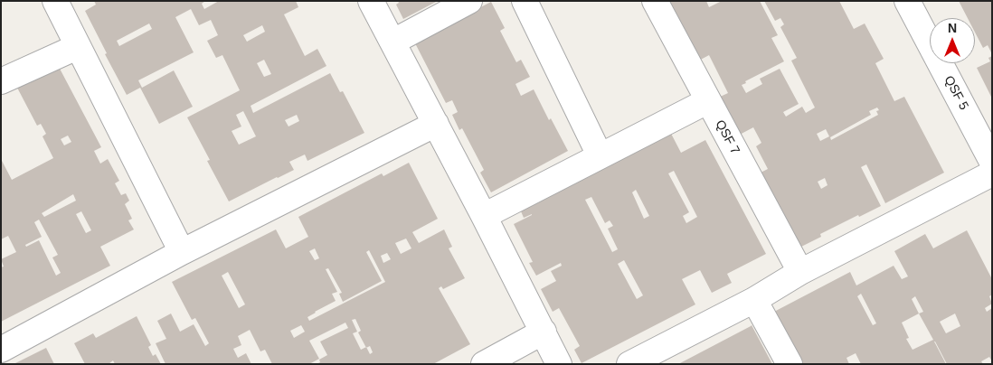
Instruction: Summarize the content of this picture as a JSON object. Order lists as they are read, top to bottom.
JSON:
{
  "streets": {
    "street": ["QSF 5", "QSF 7"]
  },
  "north": "top"
}
